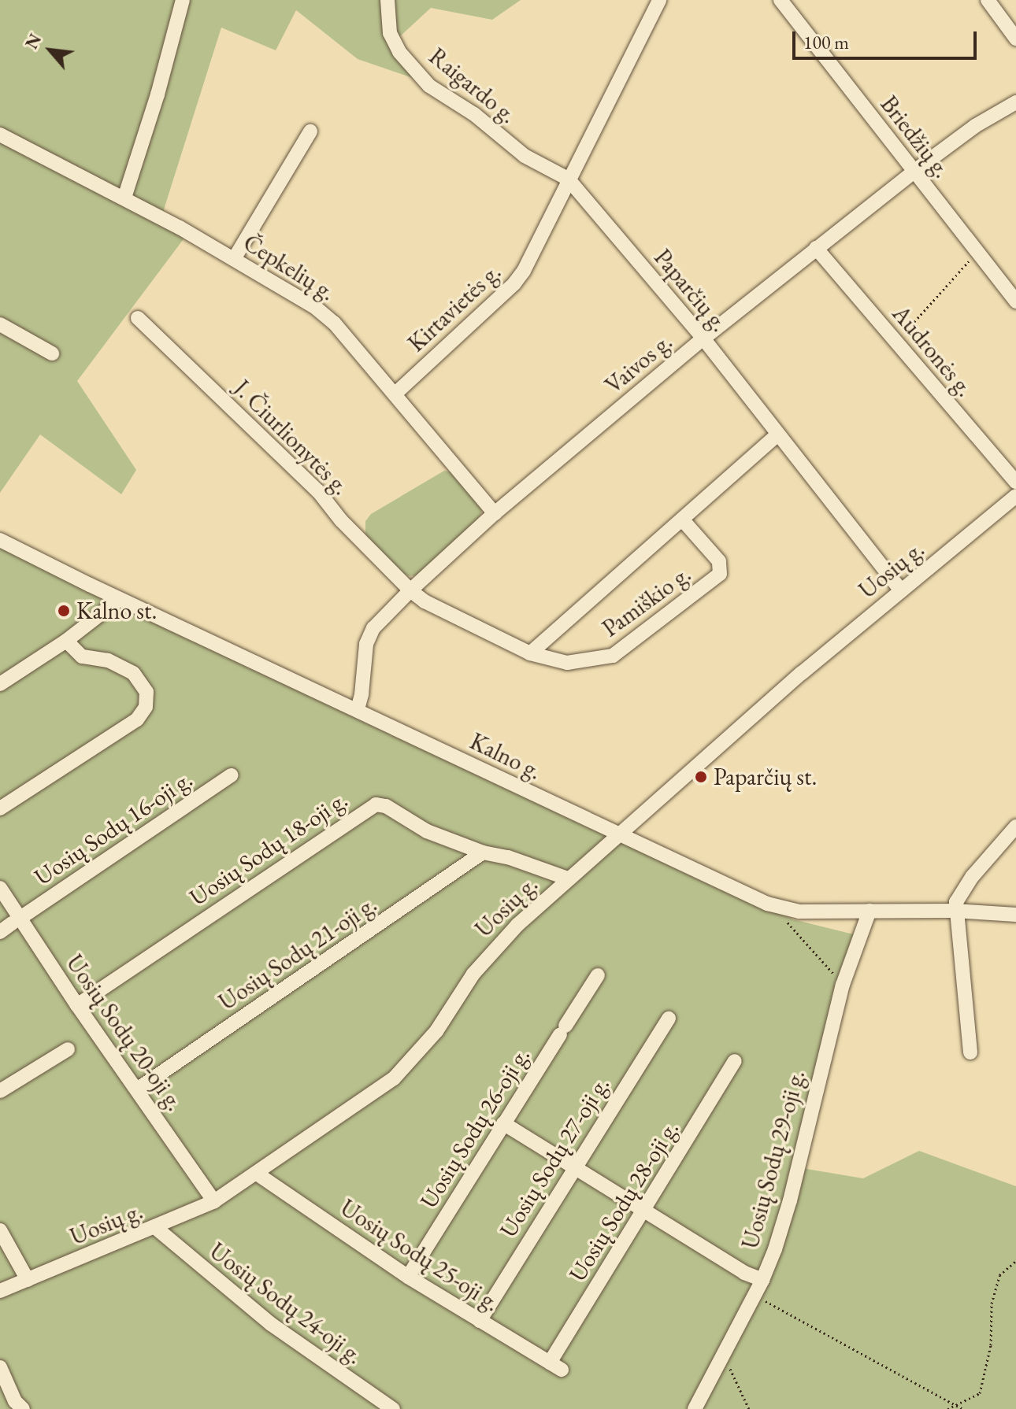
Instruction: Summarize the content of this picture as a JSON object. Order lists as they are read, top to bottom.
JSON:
{
  "streets": {
    "street": [
      "Raigardo g.",
      "Briedžių g.",
      "Čepkelių g.",
      "Paparčių g.",
      "Kirtavietės g.",
      "Audronės g.",
      "Vaivos g.",
      "J. Čiurlionytės g.",
      "Uosių g.",
      "Pamiškio g.",
      "Kalno g.",
      "Uosių Sodų 16-oji g.",
      "Uosių Sodų 18-oji g.",
      "Uosių Sodų 21-oji g.",
      "Uosių Sodų 20-oji g.",
      "Uosių Sodų 26-oji g.",
      "Uosių Sodų 27-oji g.",
      "Uosių Sodų 29-oji g.",
      "Uosių Sodų 28-oji g.",
      "Uosių Sodų 25-oji g.",
      "Uosių Sodų 24-oji g."
    ]
  },
  "crossings": [
    ["Raigardo g.", "Paparčių g."],
    ["Raigardo g.", "Kirtavietės g."],
    ["Briedžių g.", "Vaivos g."],
    ["Čepkelių g.", "Kirtavietės g."],
    ["Čepkelių g.", "Vaivos g."],
    ["Paparčių g.", "Kirtavietės g."],
    ["Paparčių g.", "Vaivos g."],
    ["Paparčių g.", "Uosių g."],
    ["Paparčių g.", "Pamiškio g."],
    ["Audronės g.", "Vaivos g."],
    ["Vaivos g.", "J. Čiurlionytės g."],
    ["Vaivos g.", "Pamiškio g."],
    ["Vaivos g.", "Kalno g."],
    ["J. Čiurlionytės g.", "Pamiškio g."],
    ["Uosių g.", "Kalno g."],
    ["Uosių g.", "Uosių Sodų 18-oji g."],
    ["Uosių g.", "Uosių Sodų 20-oji g."],
    ["Uosių g.", "Uosių Sodų 25-oji g."],
    ["Uosių g.", "Uosių Sodų 24-oji g."],
    ["Kalno g.", "Uosių Sodų 29-oji g."],
    ["Uosių Sodų 16-oji g.", "Uosių Sodų 20-oji g."],
    ["Uosių Sodų 18-oji g.", "Uosių Sodų 21-oji g."],
    ["Uosių Sodų 18-oji g.", "Uosių Sodų 20-oji g."],
    ["Uosių Sodų 21-oji g.", "Uosių Sodų 20-oji g."],
    ["Uosių Sodų 26-oji g.", "Uosių Sodų 25-oji g."],
    ["Uosių Sodų 27-oji g.", "Uosių Sodų 25-oji g."],
    ["Uosių Sodų 28-oji g.", "Uosių Sodų 25-oji g."]
  ],
  "places": ["Kalno st.", "Paparčių st."],
  "scale_bar": "100 m",
  "north": "top left"
}
